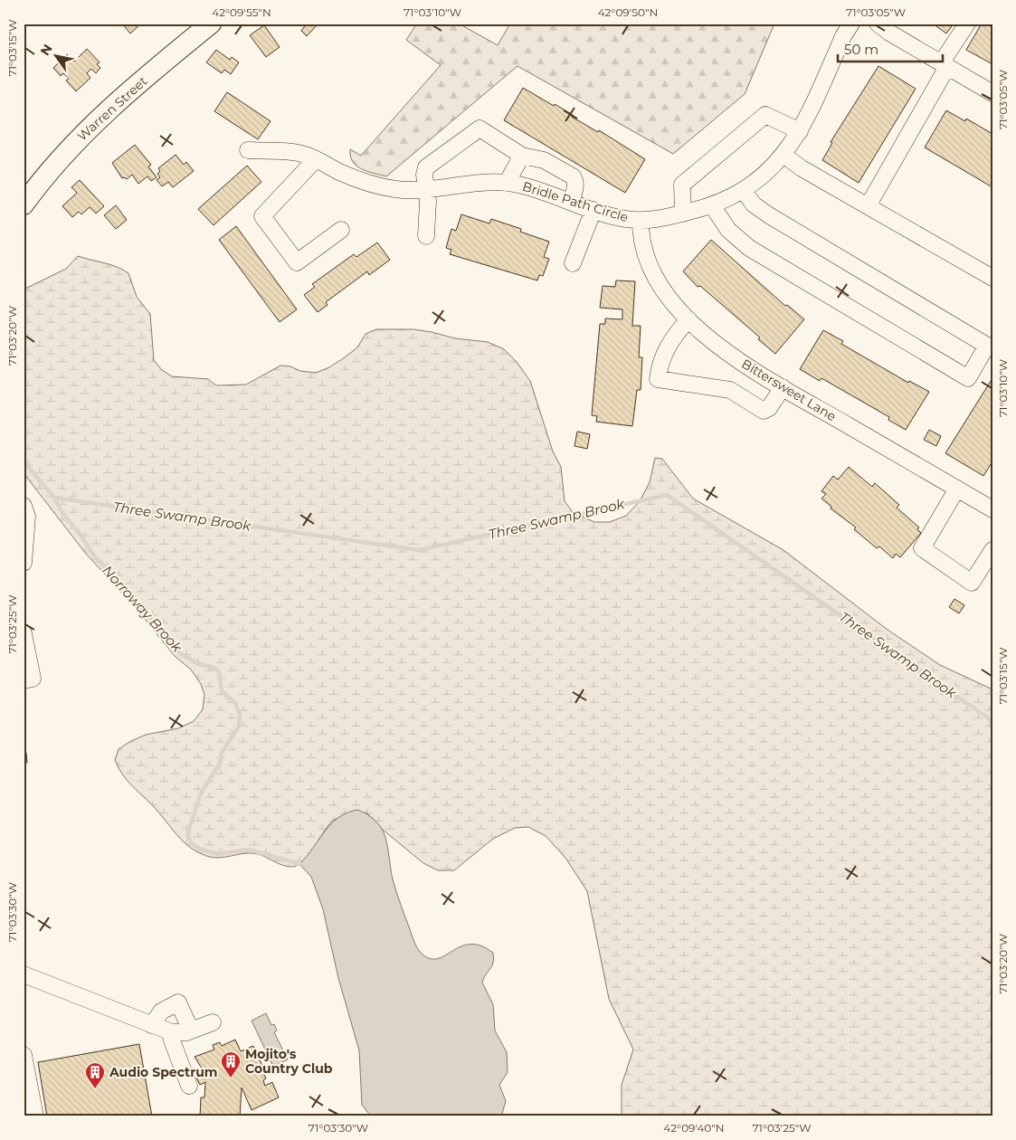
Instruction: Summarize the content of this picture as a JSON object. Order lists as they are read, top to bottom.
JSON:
{
  "streets": {
    "main road": ["Warren Street"],
    "street": ["Bridle Path Circle", "Bittersweet Lane"]
  },
  "crossings": [
    ["Bridle Path Circle", "Bittersweet Lane"]
  ],
  "water": ["Three Swamp Brook", "Norroway Brook"],
  "places": {
    "building": ["Mojito's Country Club", "Audio Spectrum"]
  },
  "scale_bar": "50 m",
  "north": "top left",
  "coordinates": [
    "42°09'55\"N",
    "71°03'10\"W",
    "42°09'50\"N",
    "71°03'05\"W",
    "71°03'15\"W",
    "71°03'20\"W",
    "71°03'25\"W",
    "71°03'30\"W",
    "42°09'40\"N"
  ]
}
